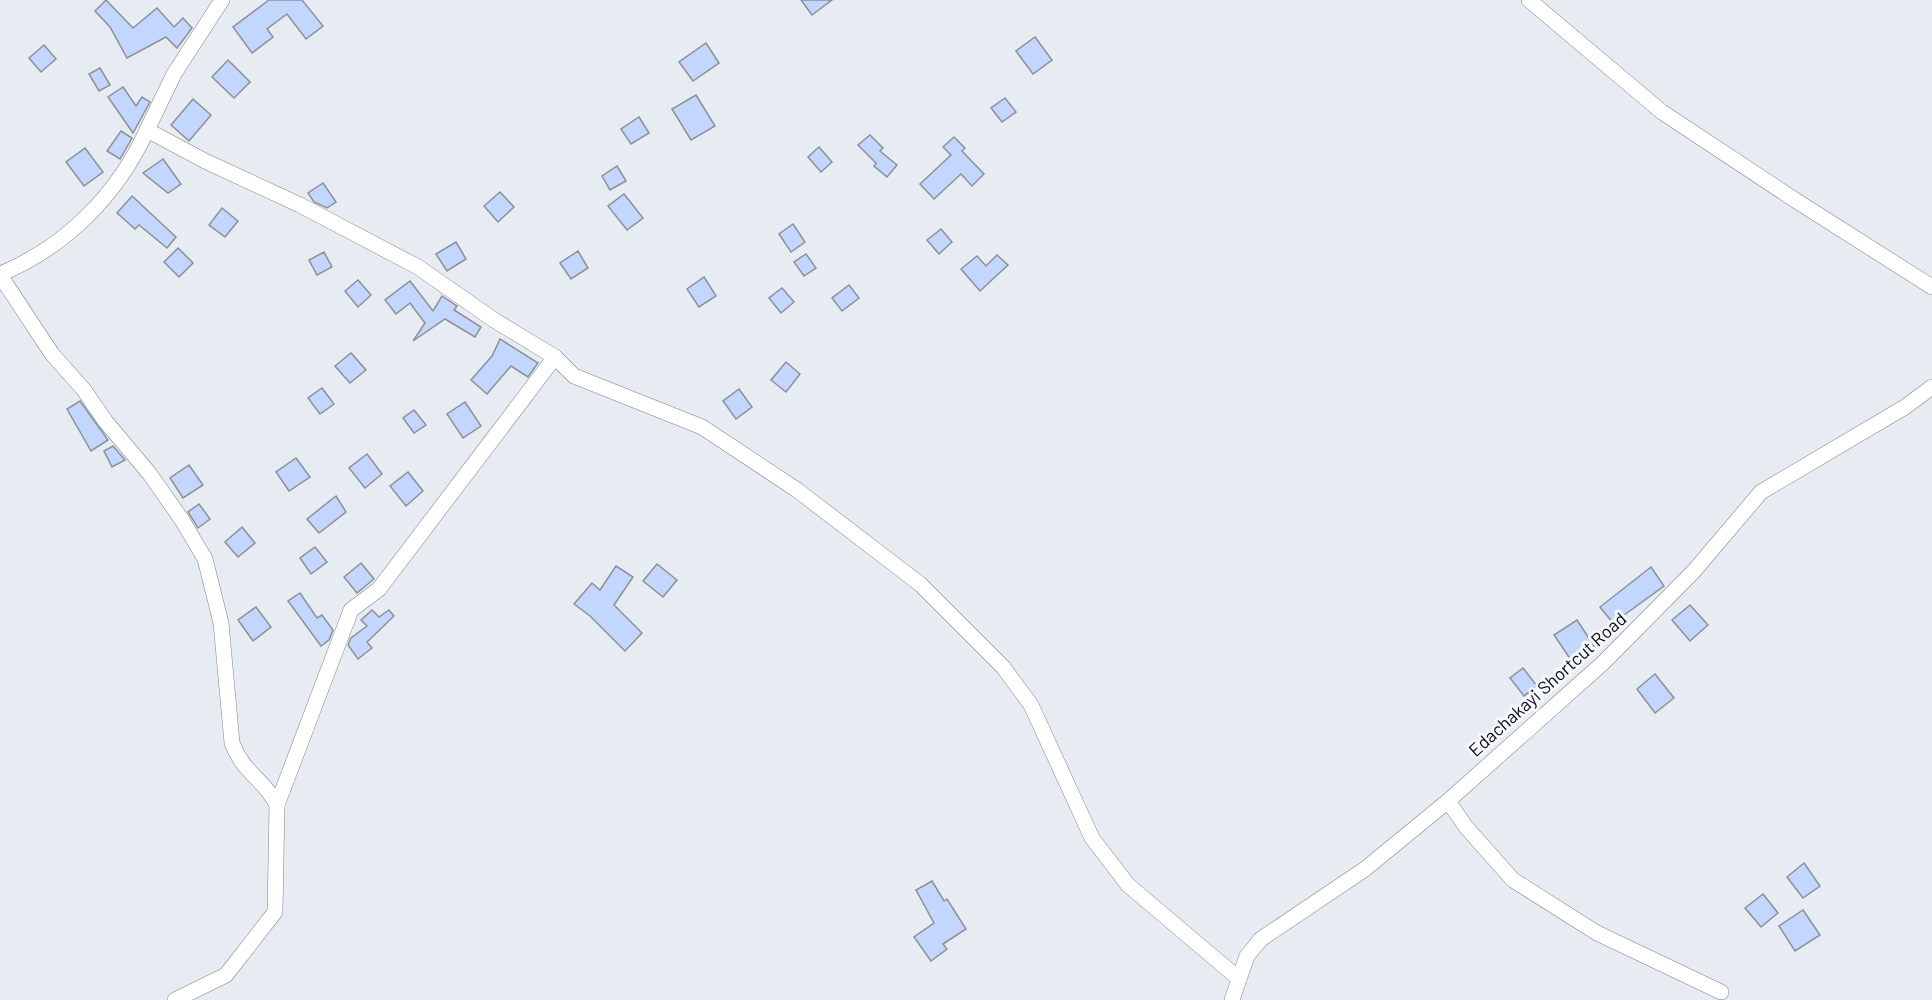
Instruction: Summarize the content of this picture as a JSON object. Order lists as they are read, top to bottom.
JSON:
{
  "streets": {
    "street": ["Edachakayi Shortcut Road"]
  }
}
